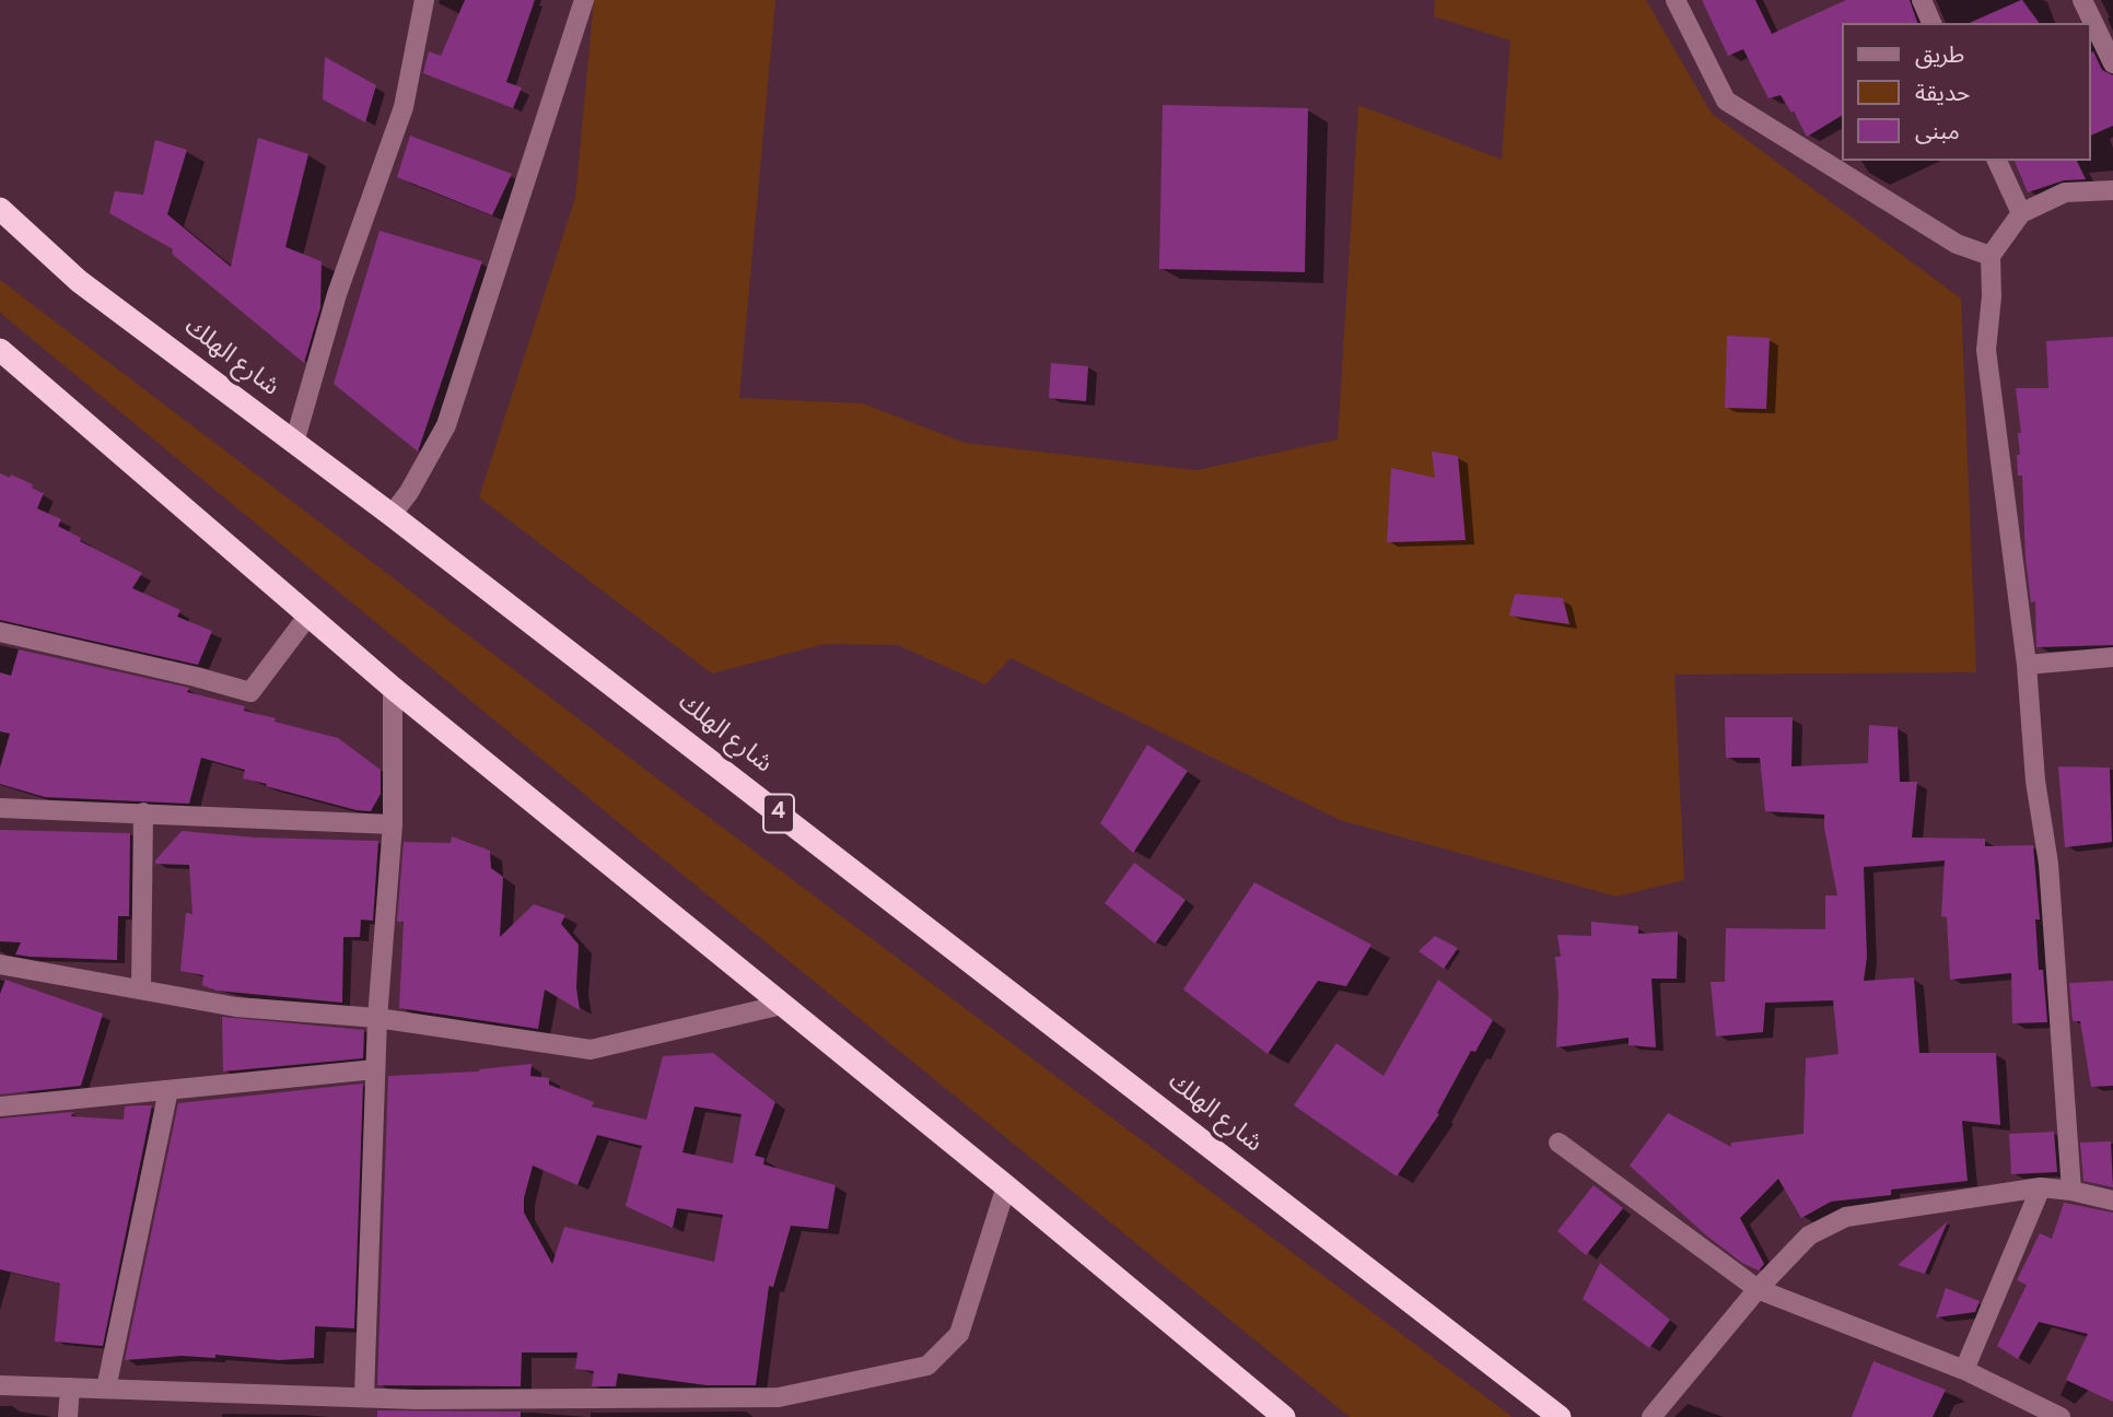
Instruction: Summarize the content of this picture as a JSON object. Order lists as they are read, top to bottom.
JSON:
{
  "streets": {
    "highway": ["شارع الهلك", "4"]
  },
  "legend": ["طريق", "حديقة", "مبنى"]
}
